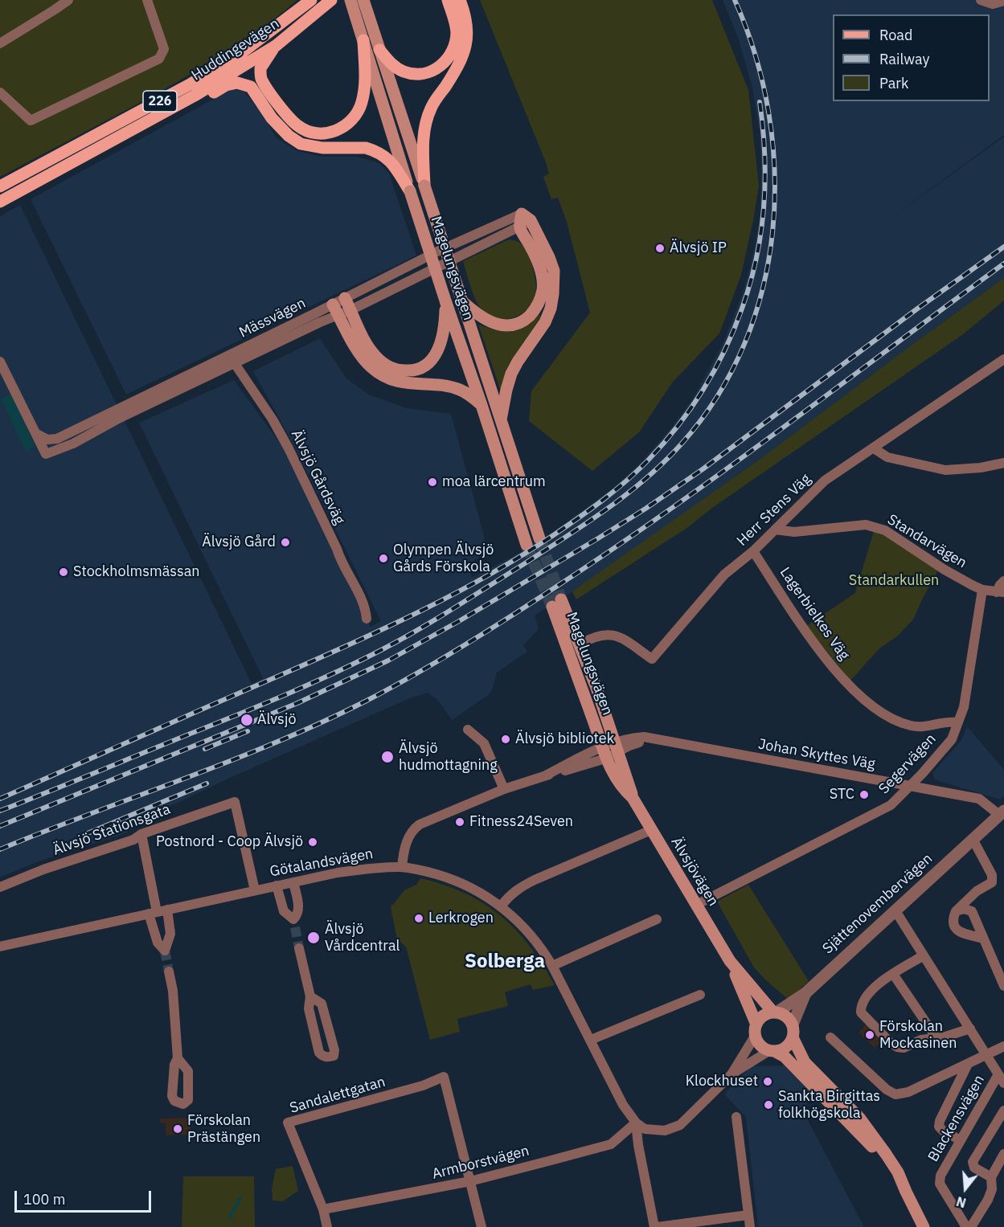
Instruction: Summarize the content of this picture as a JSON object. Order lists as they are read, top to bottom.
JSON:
{
  "streets": {
    "main road": [
      "Huddingevägen",
      "226",
      "Magelungsvägen",
      "Älvsjövägen"
    ],
    "street": [
      "Mässvägen",
      "Älvsjö Gårdsväg",
      "Herr Stens Väg",
      "Standarvägen",
      "Lagerbielkes Väg",
      "Johan Skyttes Väg",
      "Segervägen",
      "Älvsjö Stationsgata",
      "Götalandsvägen",
      "Sjättenovembervägen",
      "Sandalettgatan",
      "Blackensvägen",
      "Armborstvägen"
    ]
  },
  "crossings": [
    ["Magelungsvägen", "Herr Stens Väg"],
    ["Magelungsvägen", "Johan Skyttes Väg"],
    ["Magelungsvägen", "Älvsjövägen"],
    ["Mässvägen", "Älvsjö Gårdsväg"],
    ["Herr Stens Väg", "Standarvägen"],
    ["Herr Stens Väg", "Lagerbielkes Väg"],
    ["Standarvägen", "Segervägen"],
    ["Lagerbielkes Väg", "Segervägen"],
    ["Johan Skyttes Väg", "Segervägen"],
    ["Johan Skyttes Väg", "Götalandsvägen"],
    ["Johan Skyttes Väg", "Älvsjövägen"],
    ["Johan Skyttes Väg", "Sjättenovembervägen"],
    ["Segervägen", "Älvsjövägen"],
    ["Älvsjö Stationsgata", "Götalandsvägen"],
    ["Götalandsvägen", "Armborstvägen"],
    ["Älvsjövägen", "Sjättenovembervägen"],
    ["Sjättenovembervägen", "Blackensvägen"],
    ["Sandalettgatan", "Armborstvägen"]
  ],
  "districts": ["Solberga"],
  "parks": ["Standarkullen"],
  "places": [
    "Älvsjö IP",
    "moa lärcentrum",
    "Älvsjö Gård",
    "Olympen Älvsjö Gårds Förskola",
    "Stockholmsmässan",
    "Älvsjö",
    "Älvsjö bibliotek",
    "Älvsjö hudmottagning",
    "STC",
    "Fitness24Seven",
    "Postnord - Coop Älvsjö",
    "Lerkrogen",
    "Älvsjö Vårdcentral",
    "Förskolan Mockasinen",
    "Klockhuset",
    "Sankta Birgittas folkhögskola",
    "Förskolan Prästängen"
  ],
  "legend": ["Road", "Railway", "Park"],
  "scale_bar": "100 m",
  "north": "bottom"
}
